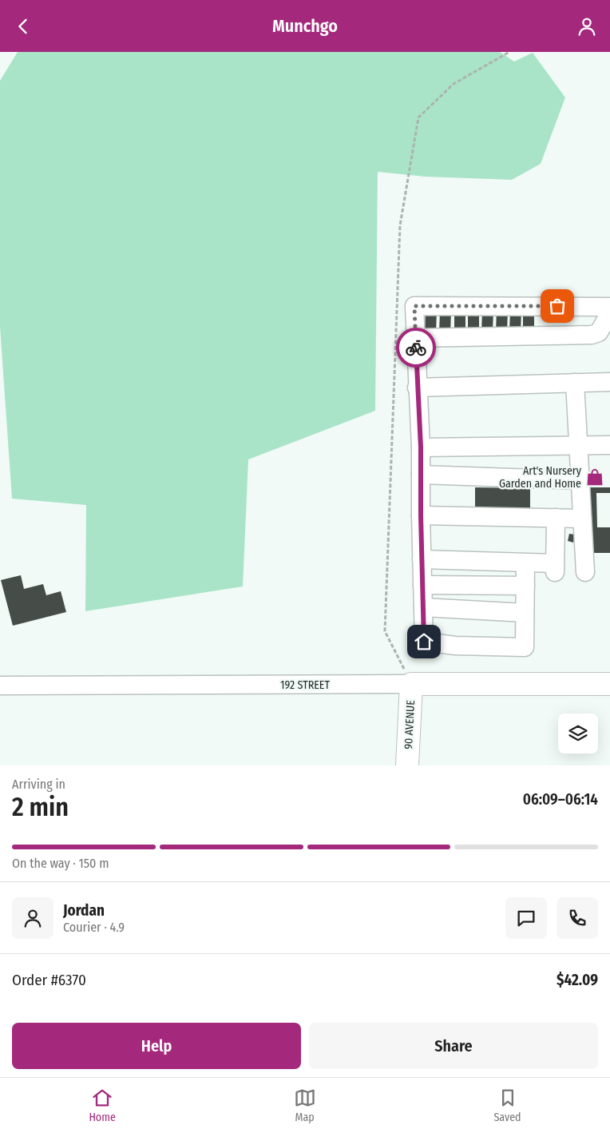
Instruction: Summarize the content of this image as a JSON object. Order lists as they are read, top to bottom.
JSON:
{
  "streets": {
    "main road": ["192 STREET", "90 AVENUE"]
  },
  "crossings": [
    ["192 STREET", "90 AVENUE"]
  ],
  "places": {
    "shop": ["Art's Nursery Garden and Home"]
  },
  "page": {
    "header": "Munchgo",
    "heading": ["2 min", "Arriving in", "06:09–06:14"],
    "panel": [
      "Jordan",
      "Courier · 4.9",
      "Order #6370",
      "$42.09"
    ],
    "bar": "On the way · 150 m",
    "buttons": ["Help", "Share"],
    "tabs": ["Home", "Map", "Saved"]
  }
}
